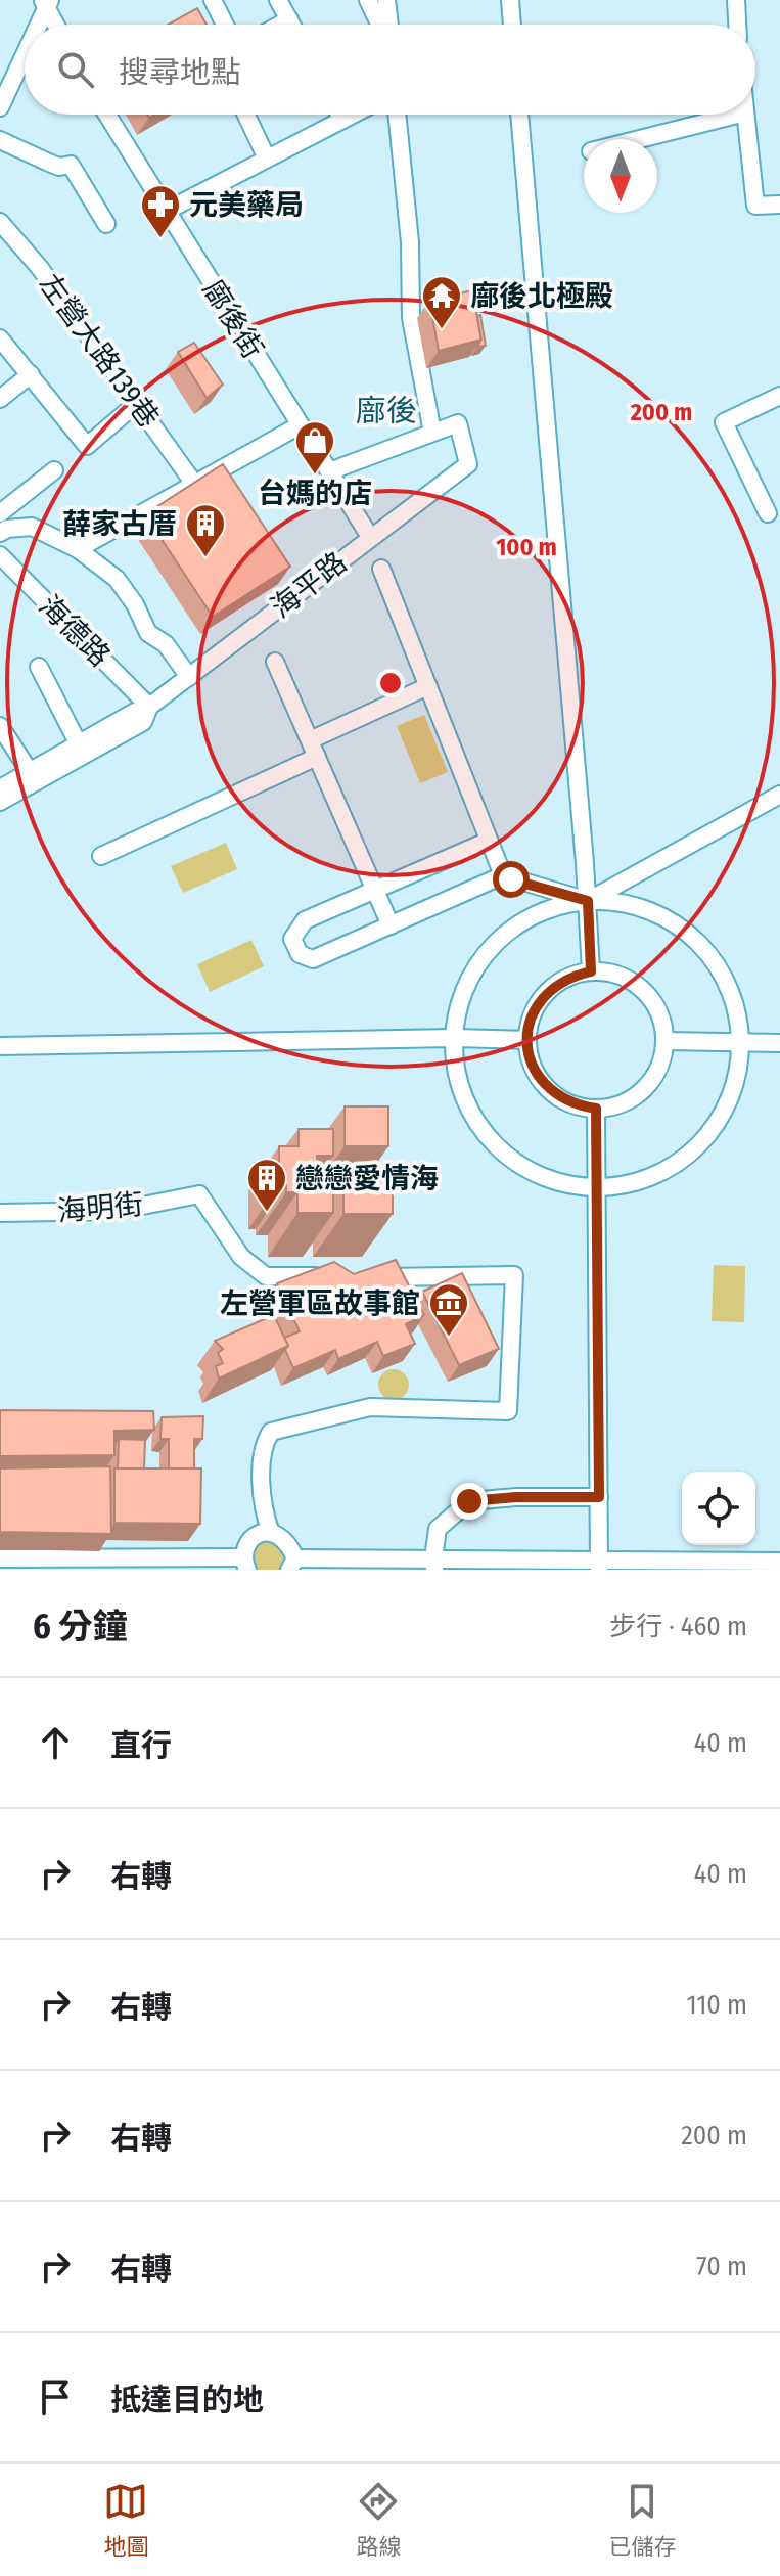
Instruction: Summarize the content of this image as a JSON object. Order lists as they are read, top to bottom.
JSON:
{
  "streets": {
    "street": [
      "廍後街",
      "左營大路139巷",
      "海平路",
      "海德路",
      "海明街"
    ]
  },
  "crossings": [
    ["廍後街", "海平路"],
    ["海平路", "海德路"]
  ],
  "districts": ["廍後"],
  "places": {
    "pharmacy": ["元美藥局"],
    "temple": ["廍後北極殿"],
    "shop": ["台媽的店"],
    "building": ["薛家古厝", "戀戀愛情海"],
    "museum": ["左營軍區故事館"]
  },
  "north": "bottom",
  "page": {
    "search": "搜尋地點",
    "heading": ["6 分鐘", "步行 · 460 m"],
    "list": [
      ["直行", "40 m"],
      ["右轉", "40 m"],
      ["右轉", "110 m"],
      ["右轉", "200 m"],
      ["右轉", "70 m"],
      "抵達目的地"
    ],
    "nav": ["地圖", "路線", "已儲存"]
  },
  "rings": ["200 m", "100 m"]
}
